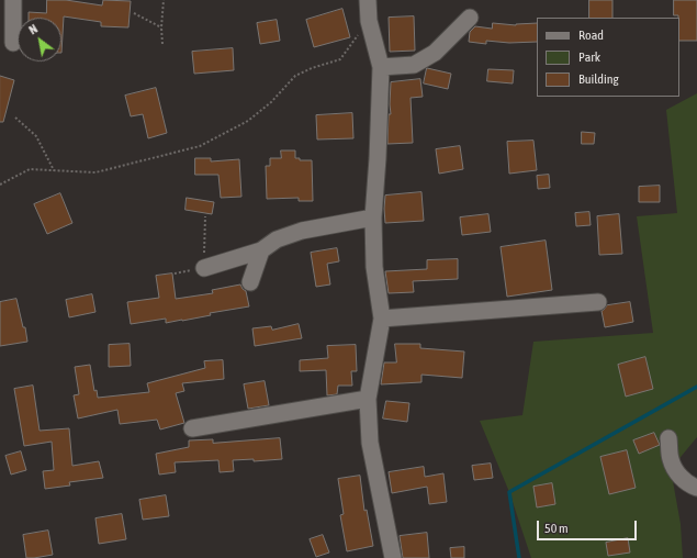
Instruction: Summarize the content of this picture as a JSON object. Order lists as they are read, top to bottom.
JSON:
{
  "legend": ["Road", "Park", "Building"],
  "scale_bar": "50 m",
  "north": "top left"
}
